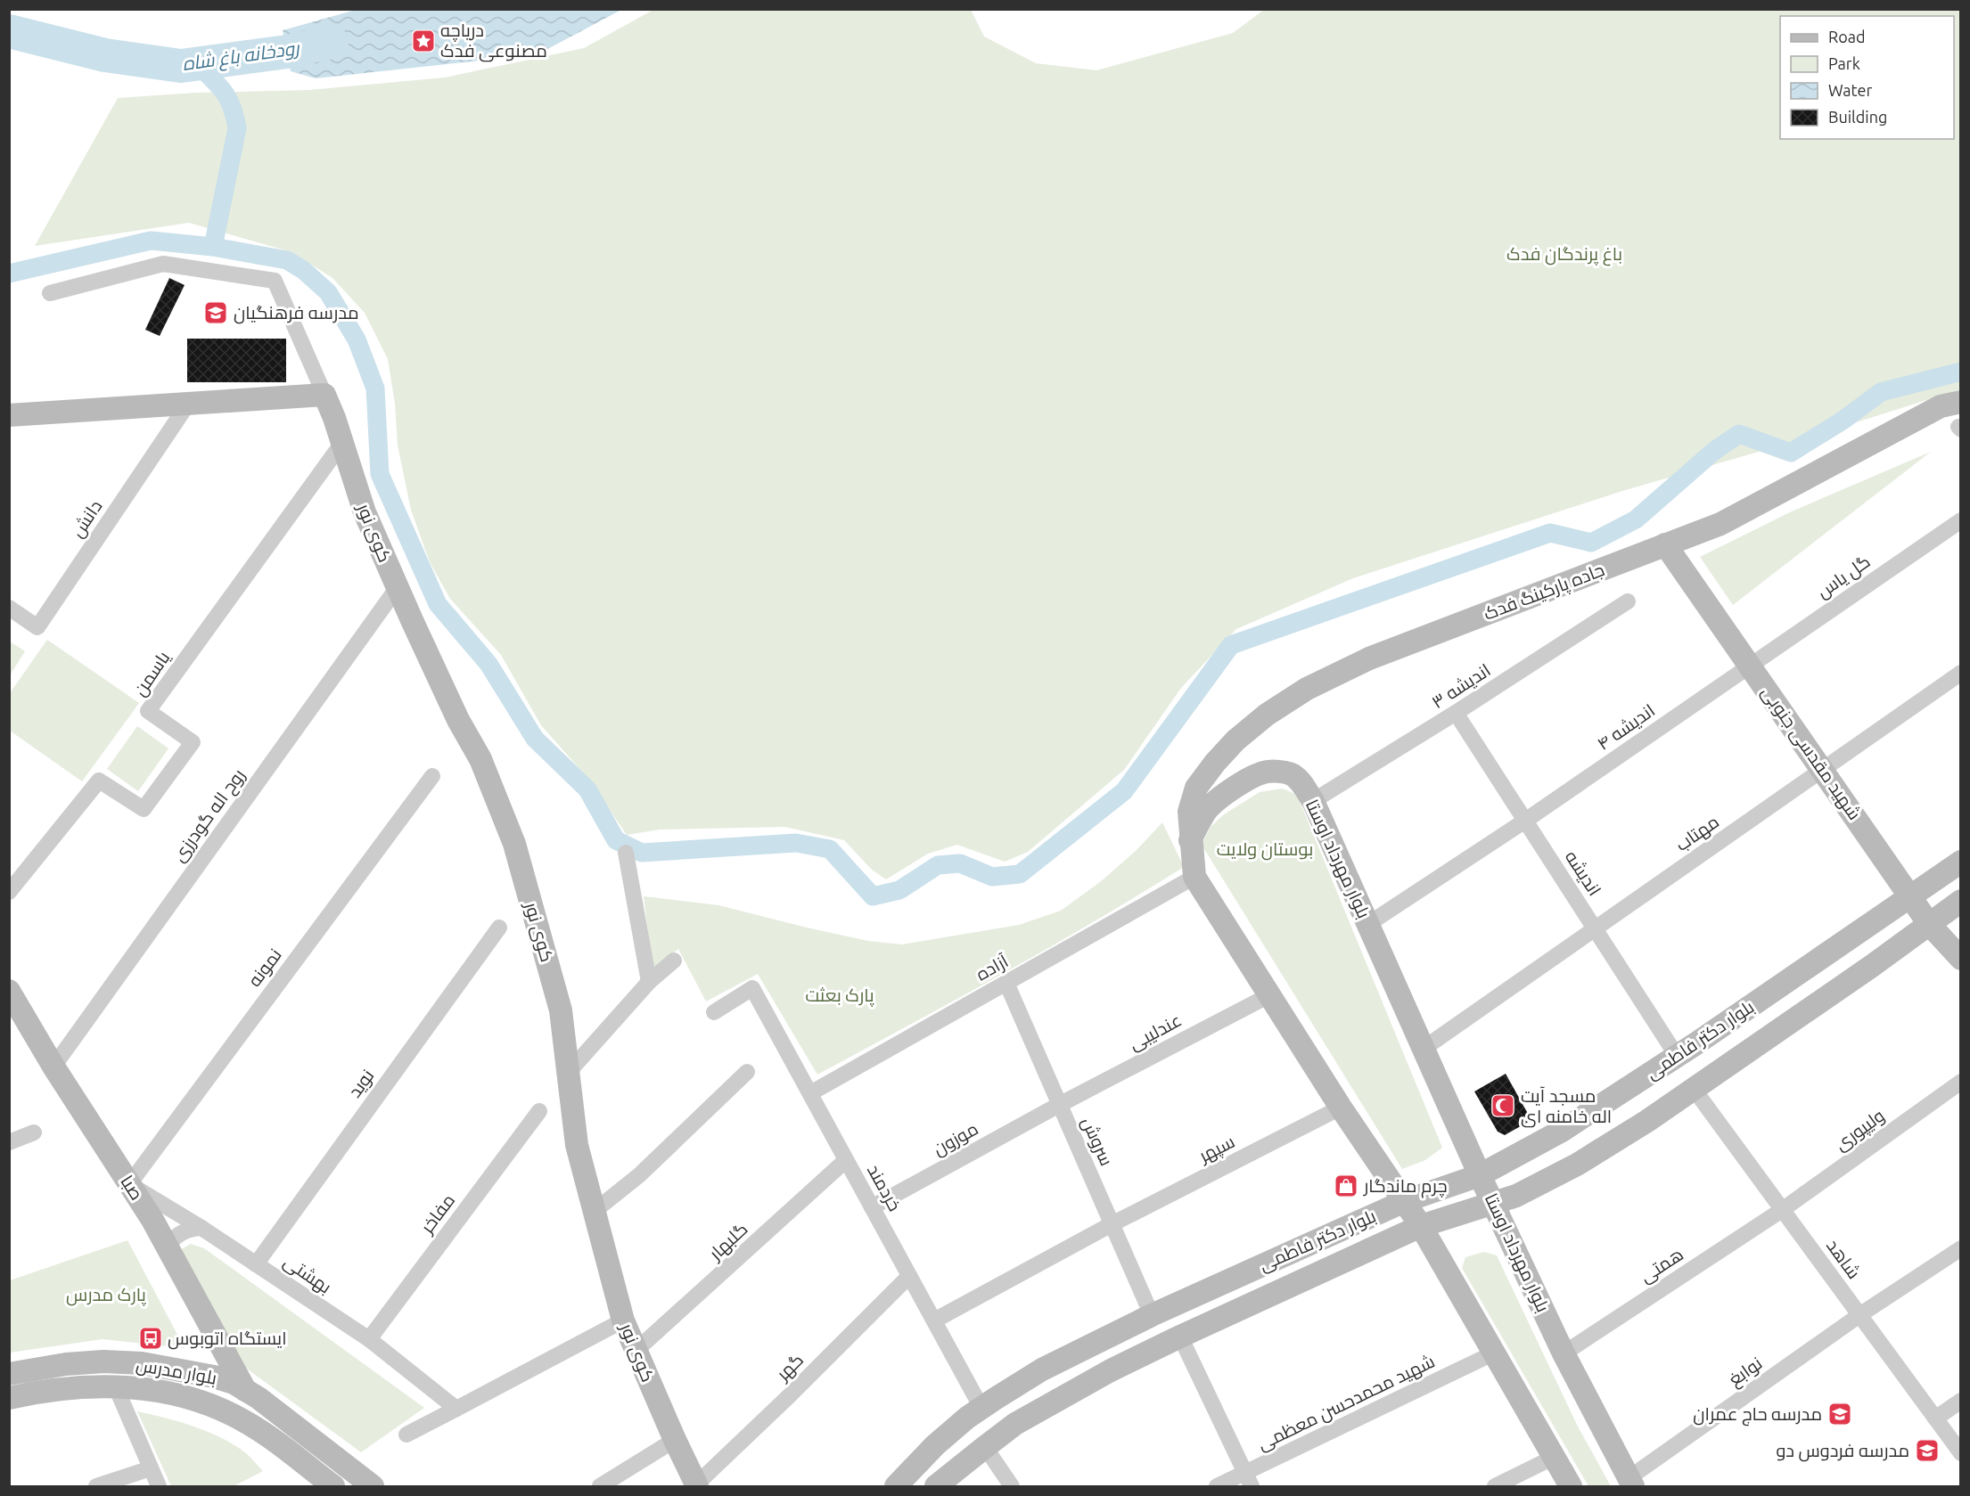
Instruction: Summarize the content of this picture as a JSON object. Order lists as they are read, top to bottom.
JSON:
{
  "streets": {
    "main road": [
      "کوی نور",
      "جاده پارکینگ فدک",
      "شهید مقدسی جنوبی",
      "بلوار مهرداد اوستا",
      "بلوار دکتر فاطمی",
      "صبا",
      "بلوار مدرس"
    ],
    "street": [
      "دانش",
      "گل یاس",
      "یاسمن",
      "اندیشه ۳",
      "اندیشه ۴",
      "روح اله گودرزی",
      "مهتاب",
      "اندیشه",
      "نمونه",
      "آزاده",
      "عندلیبی",
      "نوید",
      "ولیپوری",
      "موزون",
      "سروش",
      "سپهر",
      "خردمند",
      "مفاخر",
      "گلبهار",
      "شاهد",
      "همتی",
      "بهشتی",
      "گهر",
      "نوابغ",
      "شهید محمدحسن معظمی"
    ]
  },
  "crossings": [
    ["کوی نور", "یاسمن"],
    ["کوی نور", "روح اله گودرزی"],
    ["کوی نور", "گلبهار"],
    ["کوی نور", "گهر"],
    ["گل یاس", "اندیشه ۴"],
    ["گل یاس", "شهید مقدسی جنوبی"],
    ["جاده پارکینگ فدک", "شهید مقدسی جنوبی"],
    ["جاده پارکینگ فدک", "بلوار مهرداد اوستا"],
    ["اندیشه ۳", "بلوار مهرداد اوستا"],
    ["اندیشه ۳", "اندیشه"],
    ["اندیشه ۴", "شهید مقدسی جنوبی"],
    ["اندیشه ۴", "بلوار مهرداد اوستا"],
    ["اندیشه ۴", "اندیشه"],
    ["شهید مقدسی جنوبی", "مهتاب"],
    ["شهید مقدسی جنوبی", "بلوار دکتر فاطمی"],
    ["روح اله گودرزی", "صبا"],
    ["مهتاب", "بلوار مهرداد اوستا"],
    ["مهتاب", "اندیشه"],
    ["بلوار مهرداد اوستا", "بلوار دکتر فاطمی"],
    ["بلوار مهرداد اوستا", "همتی"],
    ["بلوار مهرداد اوستا", "نوابغ"],
    ["اندیشه", "بلوار دکتر فاطمی"],
    ["نمونه", "صبا"],
    ["نمونه", "بهشتی"],
    ["آزاده", "سروش"],
    ["آزاده", "خردمند"],
    ["عندلیبی", "موزون"],
    ["عندلیبی", "سروش"],
    ["بلوار دکتر فاطمی", "سروش"],
    ["بلوار دکتر فاطمی", "خردمند"],
    ["بلوار دکتر فاطمی", "شاهد"],
    ["نوید", "بهشتی"],
    ["ولیپوری", "شاهد"],
    ["ولیپوری", "همتی"],
    ["موزون", "سروش"],
    ["موزون", "خردمند"],
    ["سروش", "سپهر"],
    ["سپهر", "خردمند"],
    ["صبا", "بهشتی"],
    ["صبا", "بلوار مدرس"],
    ["خردمند", "گلبهار"],
    ["خردمند", "گهر"],
    ["مفاخر", "بهشتی"],
    ["شاهد", "همتی"],
    ["شاهد", "نوابغ"]
  ],
  "water": ["رودخانه باغ شاه"],
  "parks": [
    "باغ پرندگان فدک",
    "بوستان ولایت",
    "پارک بعثت",
    "پارک مدرس"
  ],
  "places": {
    "place": ["دریاچه مصنوعی فدک"],
    "school or university": ["مدرسه فرهنگیان", "مدرسه حاج عمران", "مدرسه فردوس دو"],
    "mosque": ["مسجد آیت اله خامنه ای"],
    "shop": ["چرم ماندگار"],
    "bus stop": ["ایستگاه اتوبوس"]
  },
  "legend": [
    "Road",
    "Park",
    "Water",
    "Building"
  ]
}
